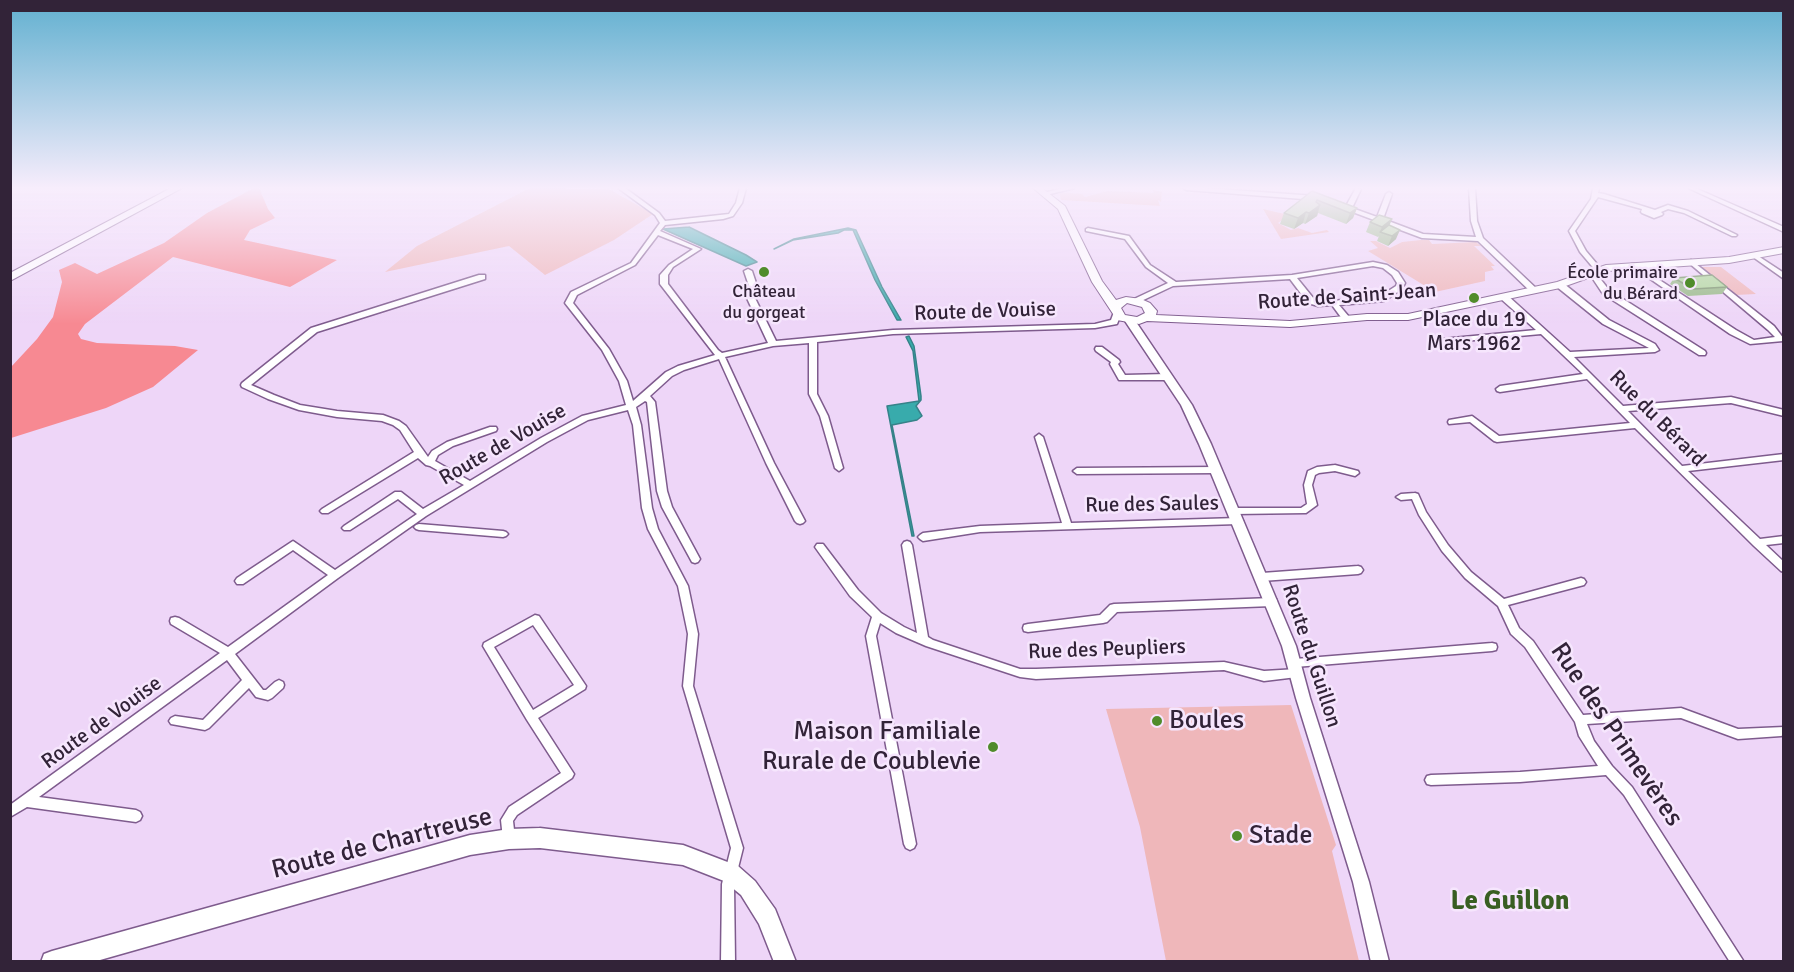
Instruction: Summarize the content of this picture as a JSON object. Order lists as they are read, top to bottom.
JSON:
{
  "streets": {
    "main road": ["Route de Saint-Jean", "Route de Chartreuse"],
    "street": [
      "Route de Vouise",
      "Rue du Bérard",
      "Rue des Saules",
      "Rue des Peupliers",
      "Route du Guillon",
      "Rue des Primevères"
    ]
  },
  "crossings": [
    ["Route de Saint-Jean", "Route de Vouise"],
    ["Route de Saint-Jean", "Rue du Bérard"],
    ["Route de Saint-Jean", "Route du Guillon"],
    ["Route de Vouise", "Route du Guillon"],
    ["Rue des Saules", "Route du Guillon"],
    ["Rue des Peupliers", "Route du Guillon"]
  ],
  "districts": ["Le Guillon"],
  "places": [
    "Château du gorgeat",
    "École primaire du Bérard",
    "Place du 19 Mars 1962",
    "Boules",
    "Maison Familiale Rurale de Coublevie",
    "Stade"
  ]
}
